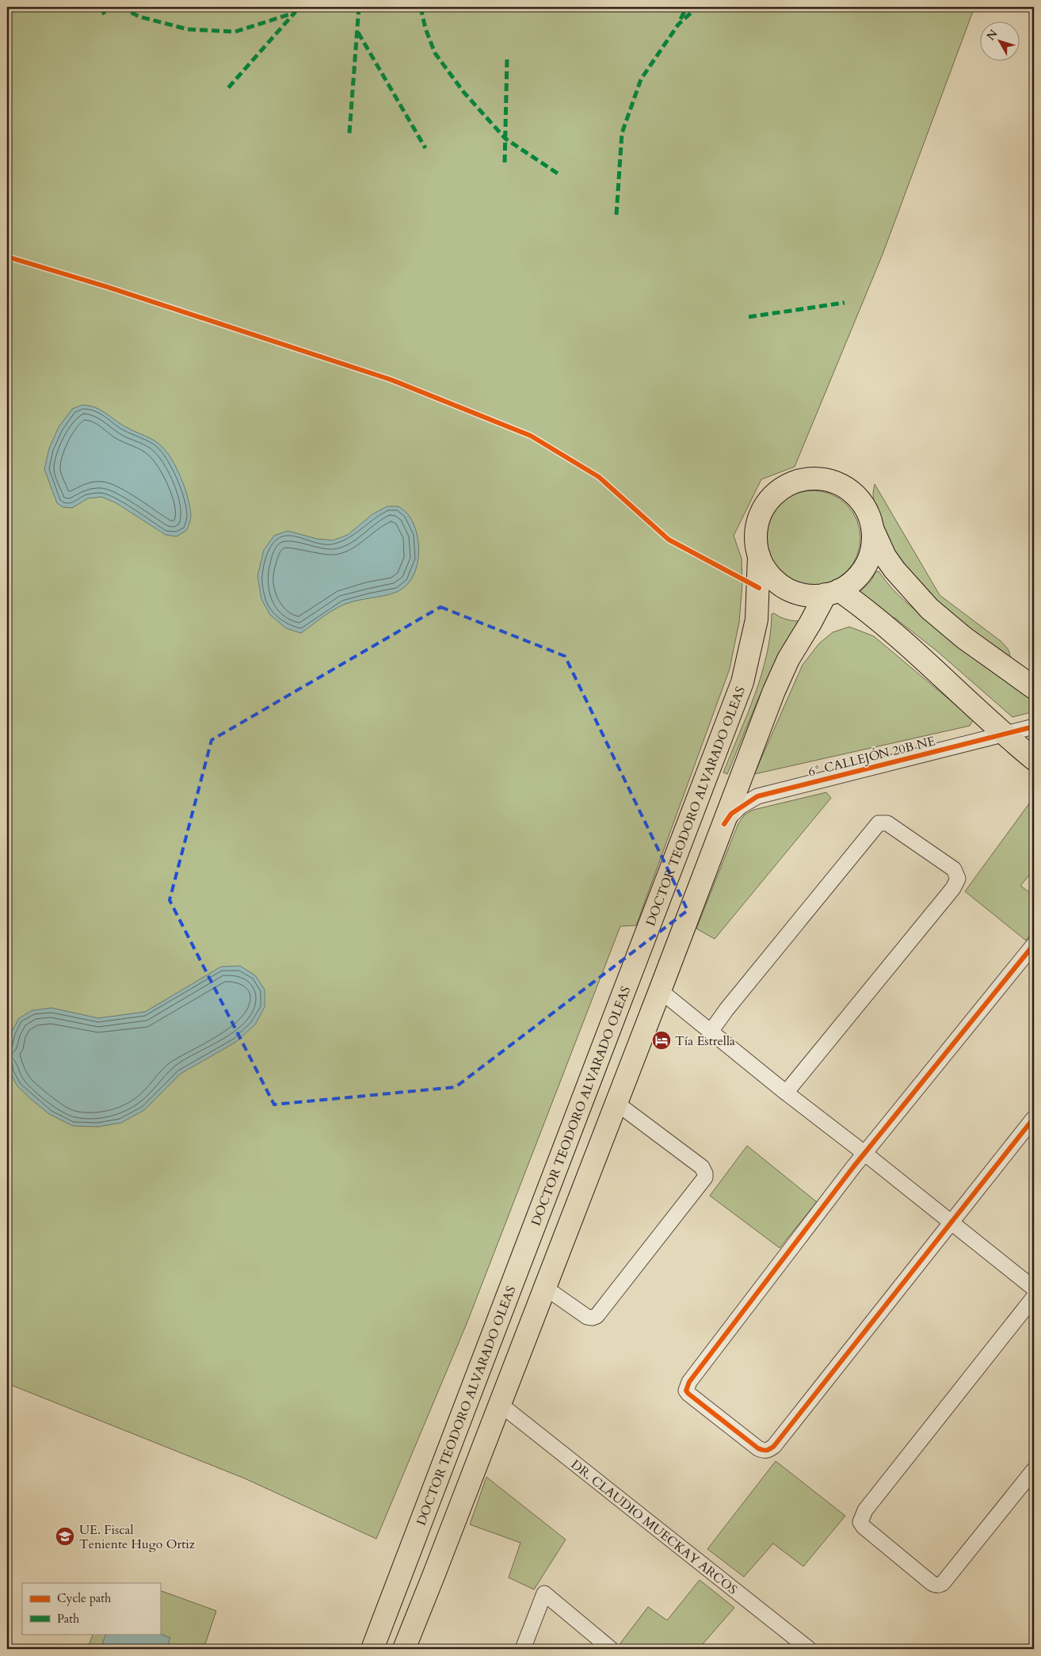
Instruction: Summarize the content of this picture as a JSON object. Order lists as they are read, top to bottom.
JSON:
{
  "streets": {
    "main road": ["DOCTOR TEODORO ALVARADO OLEAS"],
    "street": ["6° CALLEJÓN 20B NE", "DR. CLAUDIO MUECKAY ARCOS"]
  },
  "places": {
    "hotel": ["Tía Estrella"],
    "school or university": ["UE. Fiscal Teniente Hugo Ortiz"]
  },
  "legend": ["Cycle path", "Path"],
  "north": "top left"
}
